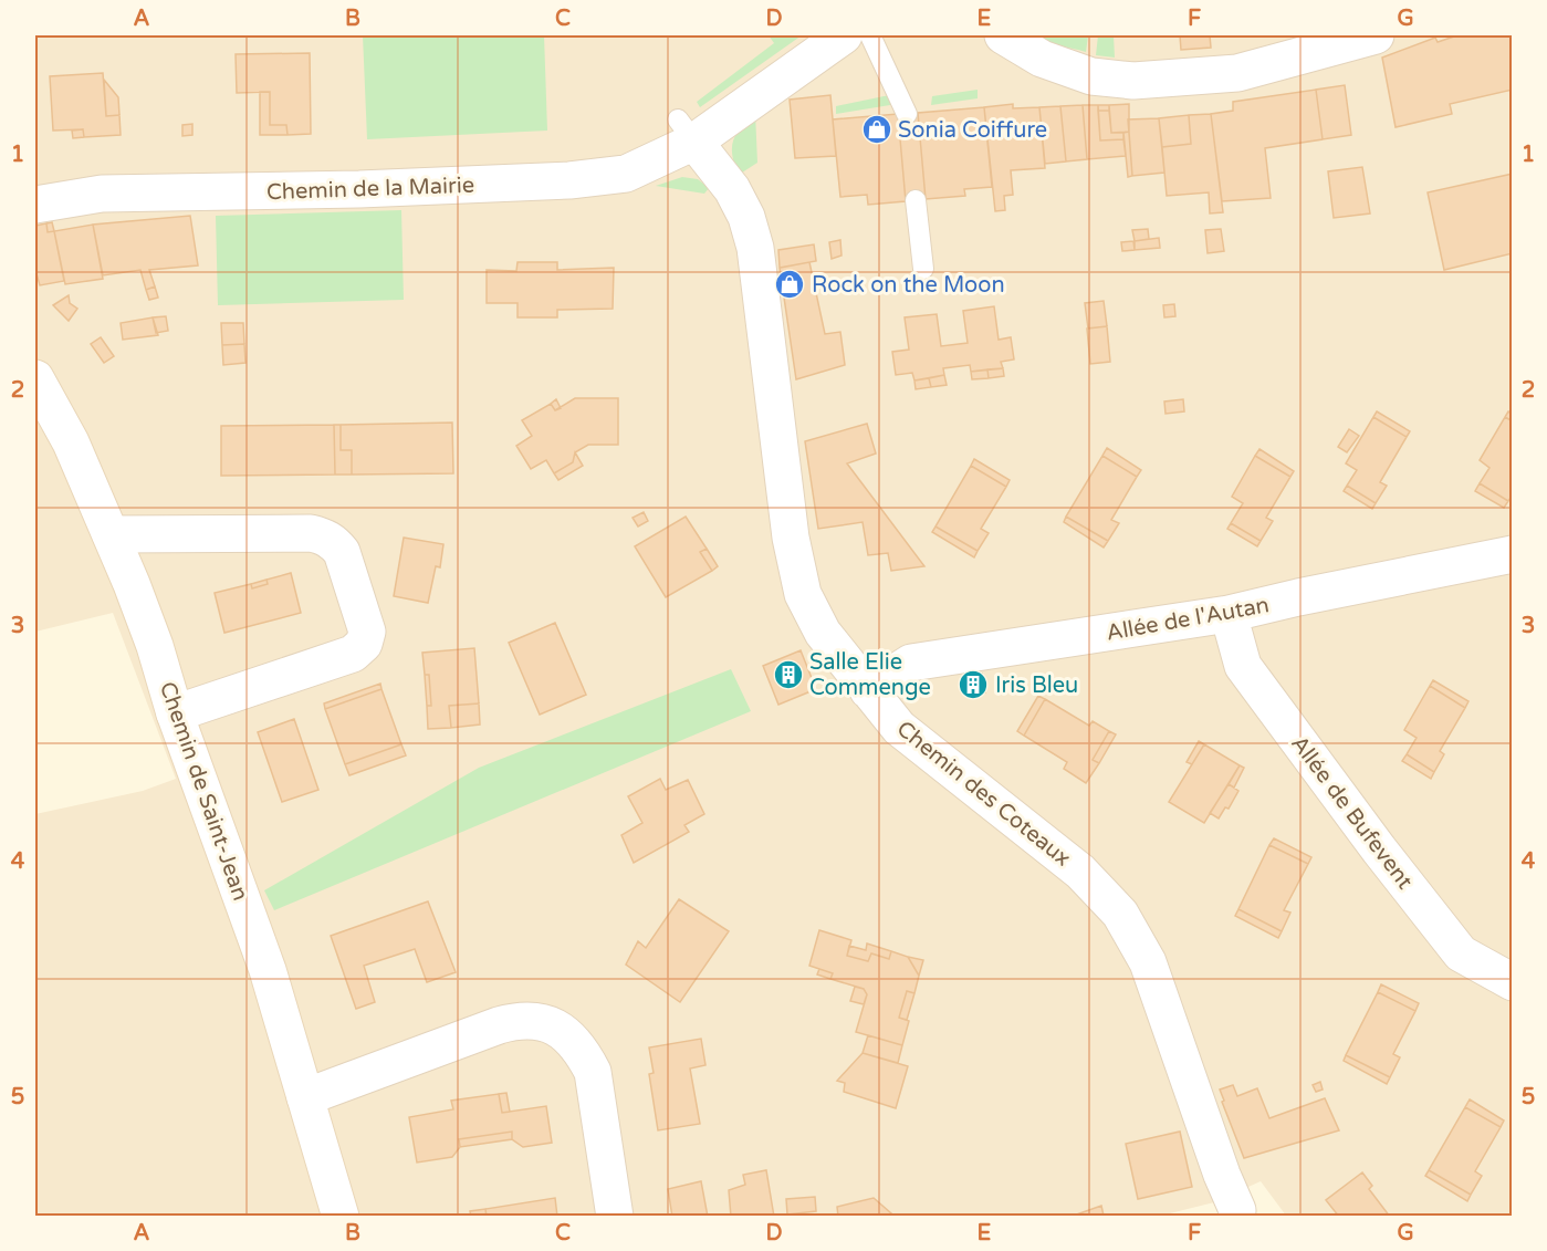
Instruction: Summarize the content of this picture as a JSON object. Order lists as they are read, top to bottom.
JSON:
{
  "streets": {
    "street": [
      "Chemin de la Mairie",
      "Allée de l'Autan",
      "Chemin de Saint-Jean",
      "Chemin des Coteaux",
      "Allée de Bufevent"
    ]
  },
  "crossings": [
    ["Chemin de la Mairie", "Chemin des Coteaux"],
    ["Allée de l'Autan", "Chemin des Coteaux"],
    ["Allée de l'Autan", "Allée de Bufevent"]
  ],
  "places": {
    "shop": ["Sonia Coiffure", "Rock on the Moon"],
    "building": ["Salle Elie Commenge", "Iris Bleu"]
  },
  "grid": {
    "columns": [
      "A",
      "B",
      "C",
      "D",
      "E",
      "F",
      "G"
    ],
    "rows": [
      "1",
      "2",
      "3",
      "4",
      "5"
    ]
  }
}
